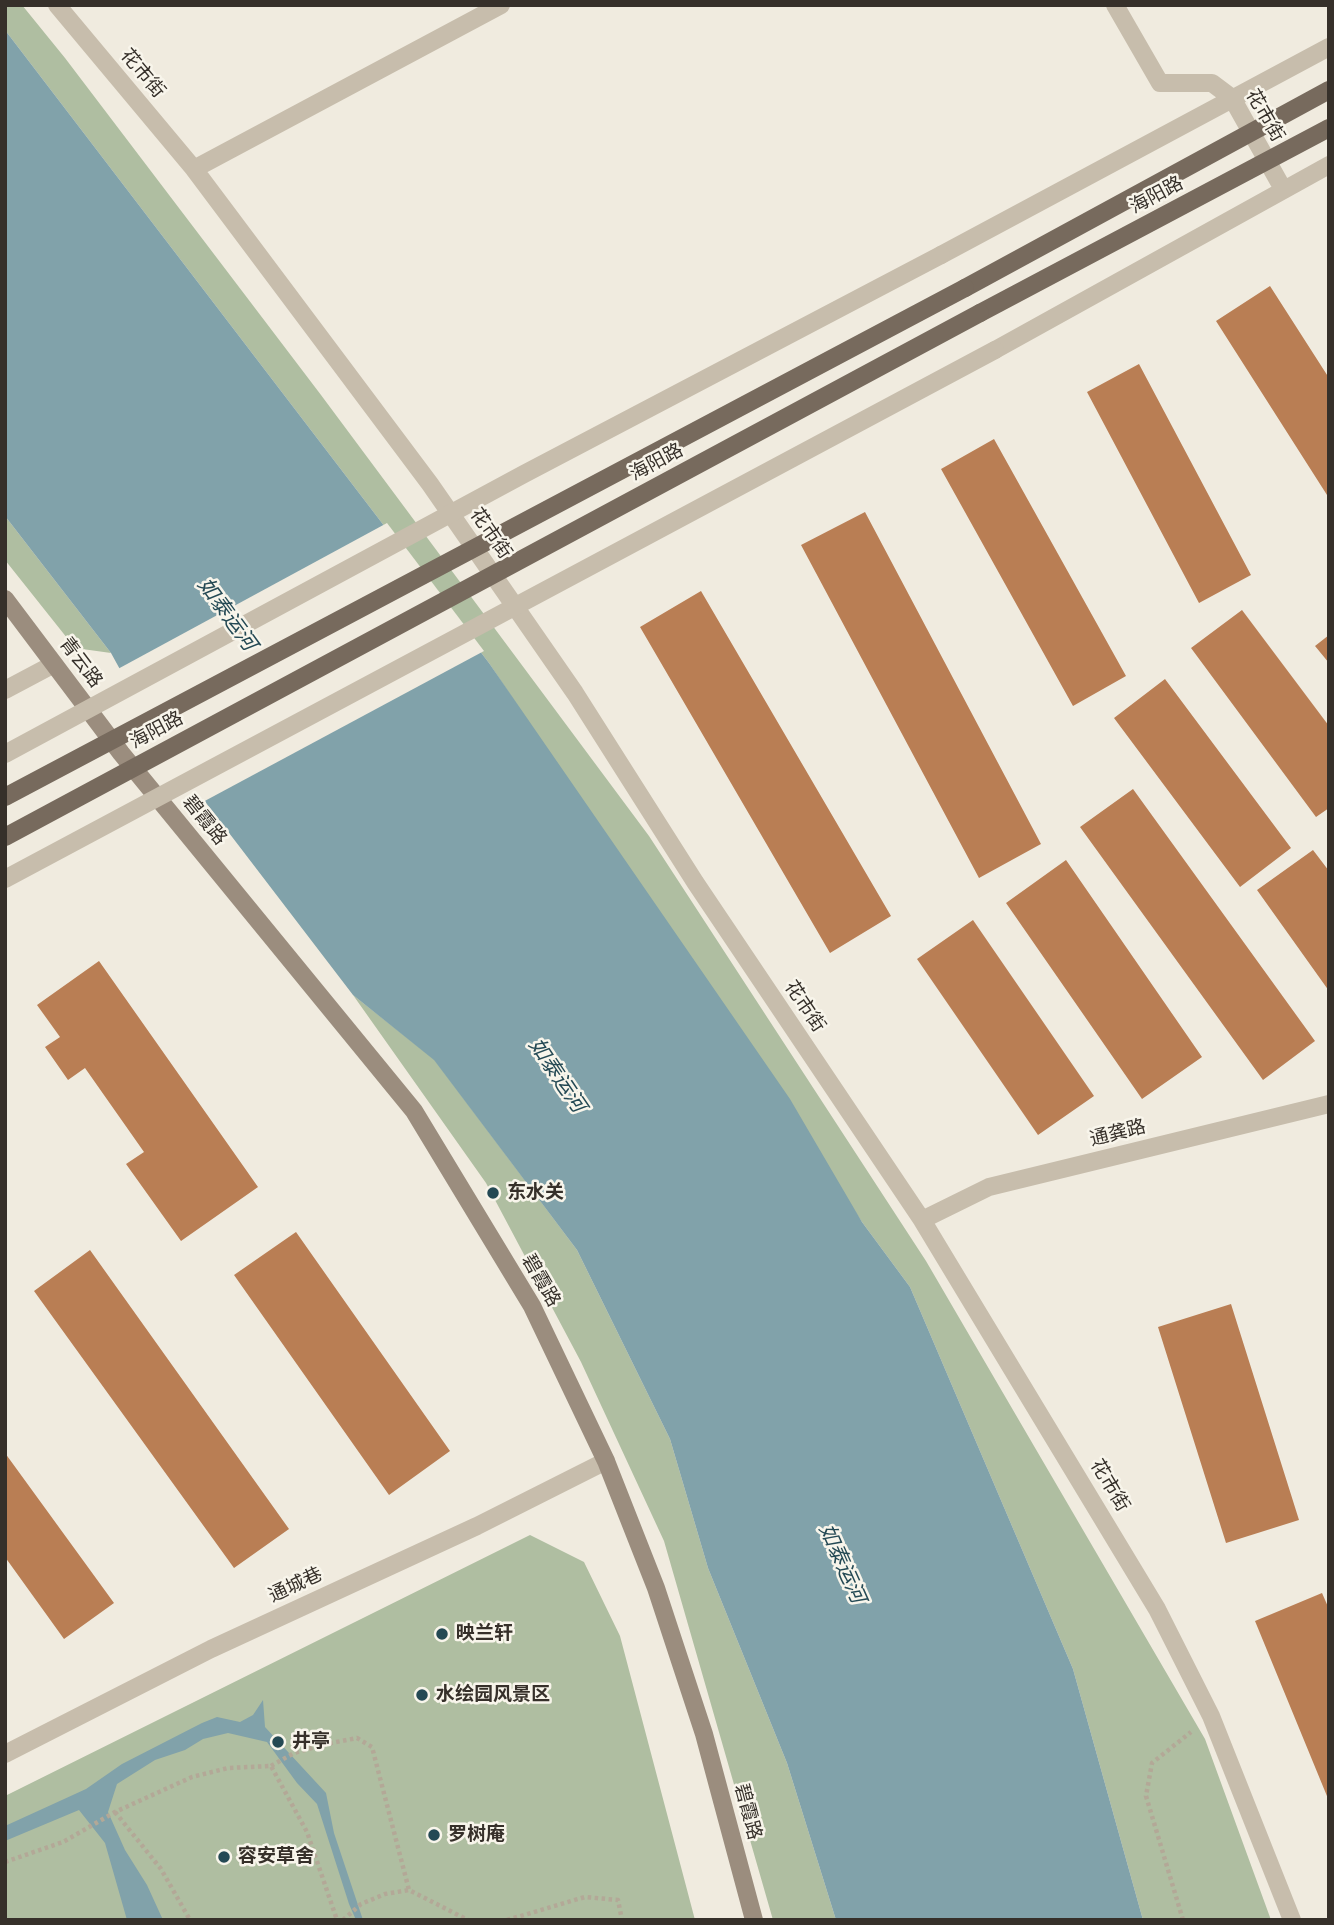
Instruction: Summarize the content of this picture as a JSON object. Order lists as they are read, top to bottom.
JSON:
{
  "streets": {
    "main road": ["海阳路"],
    "street": [
      "花市街",
      "青云路",
      "碧霞路",
      "通龚路",
      "通城巷"
    ]
  },
  "crossings": [
    ["花市街", "海阳路"],
    ["花市街", "通龚路"],
    ["青云路", "碧霞路"],
    ["碧霞路", "通城巷"]
  ],
  "water": ["如泰运河"],
  "places": [
    "东水关",
    "映兰轩",
    "水绘园风景区",
    "井亭",
    "罗树庵",
    "容安草舍"
  ]
}
